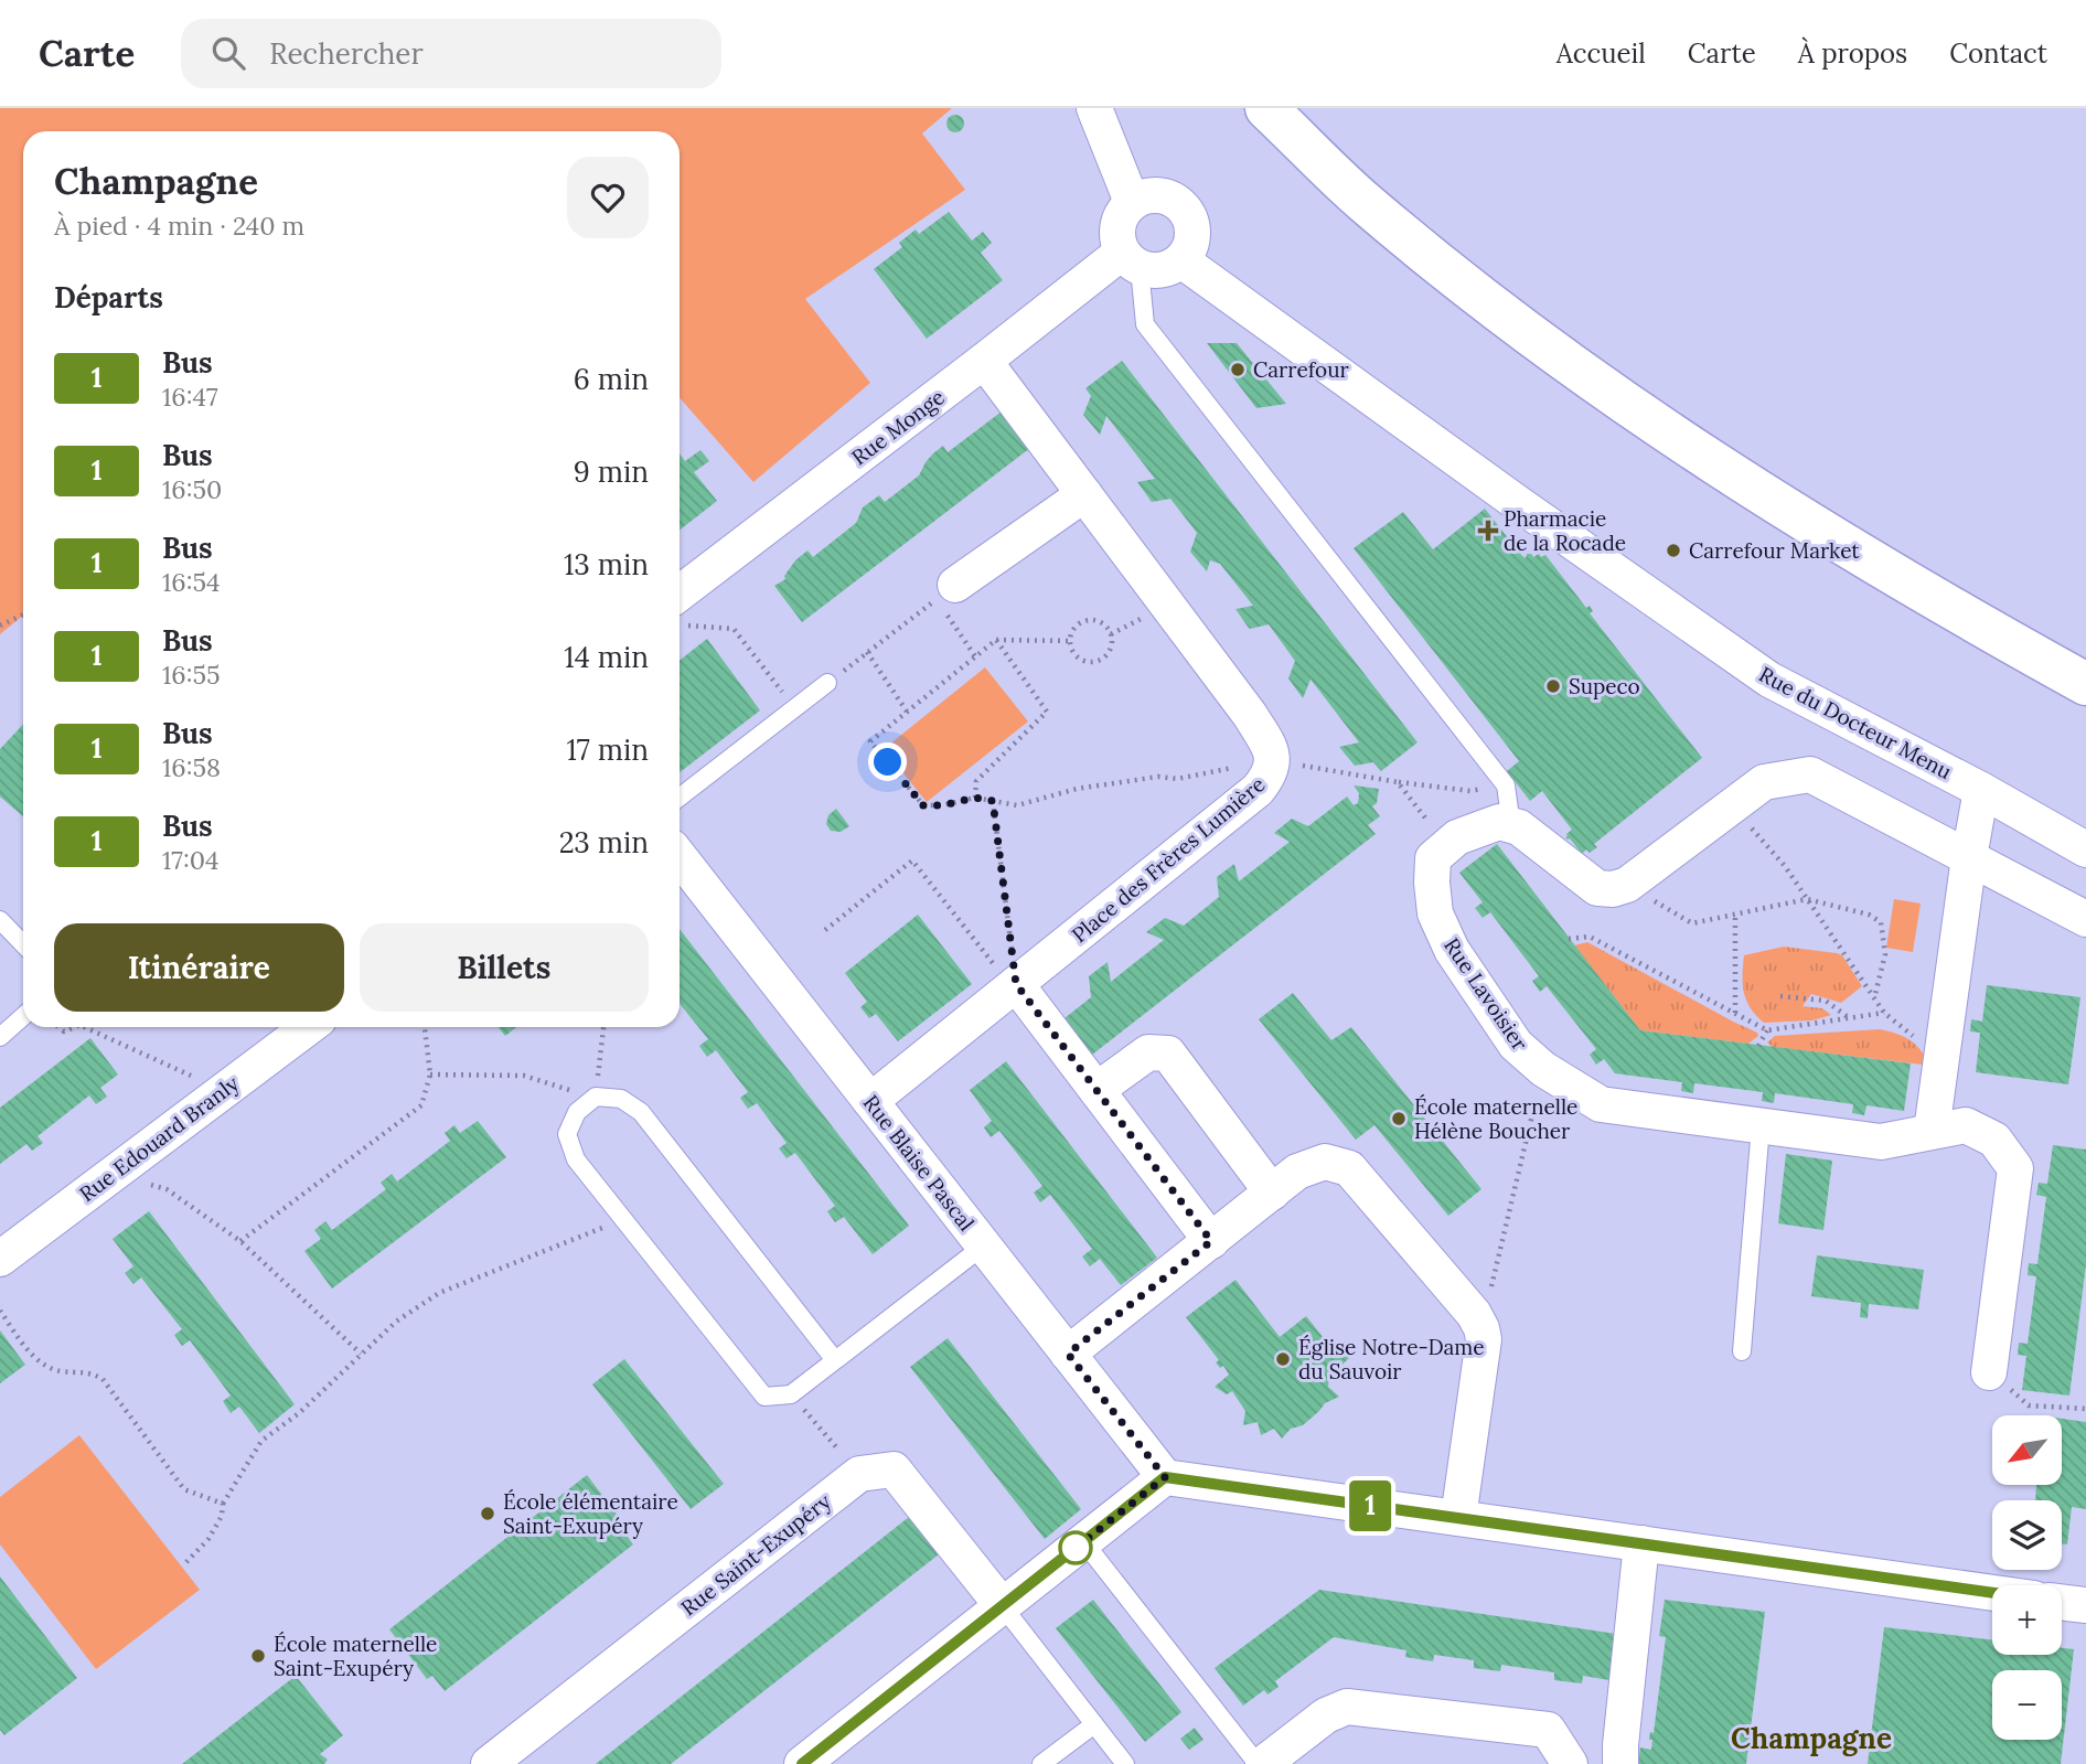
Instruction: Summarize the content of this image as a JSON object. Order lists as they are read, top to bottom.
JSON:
{
  "streets": {
    "street": [
      "Rue Monge",
      "Rue du Docteur Menu",
      "Place des Frères Lumière",
      "Rue Lavoisier",
      "Rue Edouard Branly",
      "Rue Blaise Pascal",
      "Rue Saint-Exupéry"
    ]
  },
  "crossings": [
    ["Rue Monge", "Rue du Docteur Menu"],
    ["Rue Monge", "Place des Frères Lumière"],
    ["Place des Frères Lumière", "Rue Blaise Pascal"]
  ],
  "districts": ["Champagne"],
  "places": {
    "other": [
      "Carrefour",
      "Carrefour Market",
      "Supeco",
      "École maternelle Hélène Boucher",
      "Église Notre-Dame du Sauvoir",
      "École élémentaire Saint-Exupéry",
      "École maternelle Saint-Exupéry"
    ],
    "health": ["Pharmacie de la Rocade"]
  },
  "lines": ["bus line 1"],
  "north": "bottom left",
  "page": {
    "header": "Carte",
    "search": "Rechercher",
    "nav": [
      "Accueil",
      "Carte",
      "À propos",
      "Contact"
    ],
    "on_map": "1",
    "heading": [
      ["Champagne", "À pied · 4 min · 240 m"],
      "Départs"
    ],
    "list": [
      {
        "mark": "1",
        "name": "Bus",
        "note": "16:47",
        "value": "6 min"
      },
      {
        "mark": "1",
        "name": "Bus",
        "note": "16:50",
        "value": "9 min"
      },
      {
        "mark": "1",
        "name": "Bus",
        "note": "16:54",
        "value": "13 min"
      },
      {
        "mark": "1",
        "name": "Bus",
        "note": "16:55",
        "value": "14 min"
      },
      {
        "mark": "1",
        "name": "Bus",
        "note": "16:58",
        "value": "17 min"
      },
      {
        "mark": "1",
        "name": "Bus",
        "note": "17:04",
        "value": "23 min"
      }
    ],
    "buttons": ["Itinéraire", "Billets"],
    "map_buttons": ["+", "−"]
  }
}
